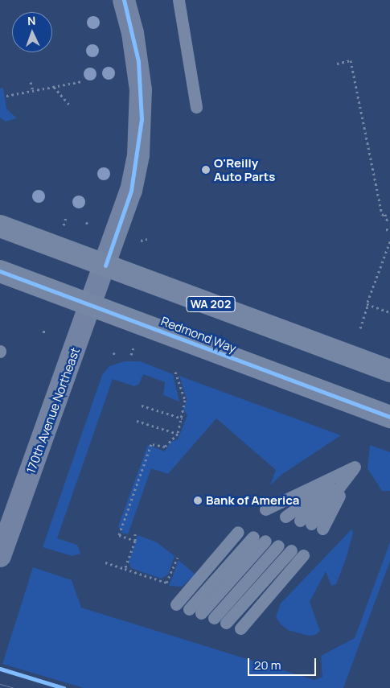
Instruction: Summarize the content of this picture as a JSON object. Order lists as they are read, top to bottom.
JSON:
{
  "streets": {
    "main road": ["WA 202", "Redmond Way", "170th Avenue Northeast"]
  },
  "crossings": [
    ["WA 202", "170th Avenue Northeast"],
    ["Redmond Way", "170th Avenue Northeast"]
  ],
  "places": ["O'Reilly Auto Parts", "Bank of America"],
  "scale_bar": "20 m",
  "north": "top"
}
